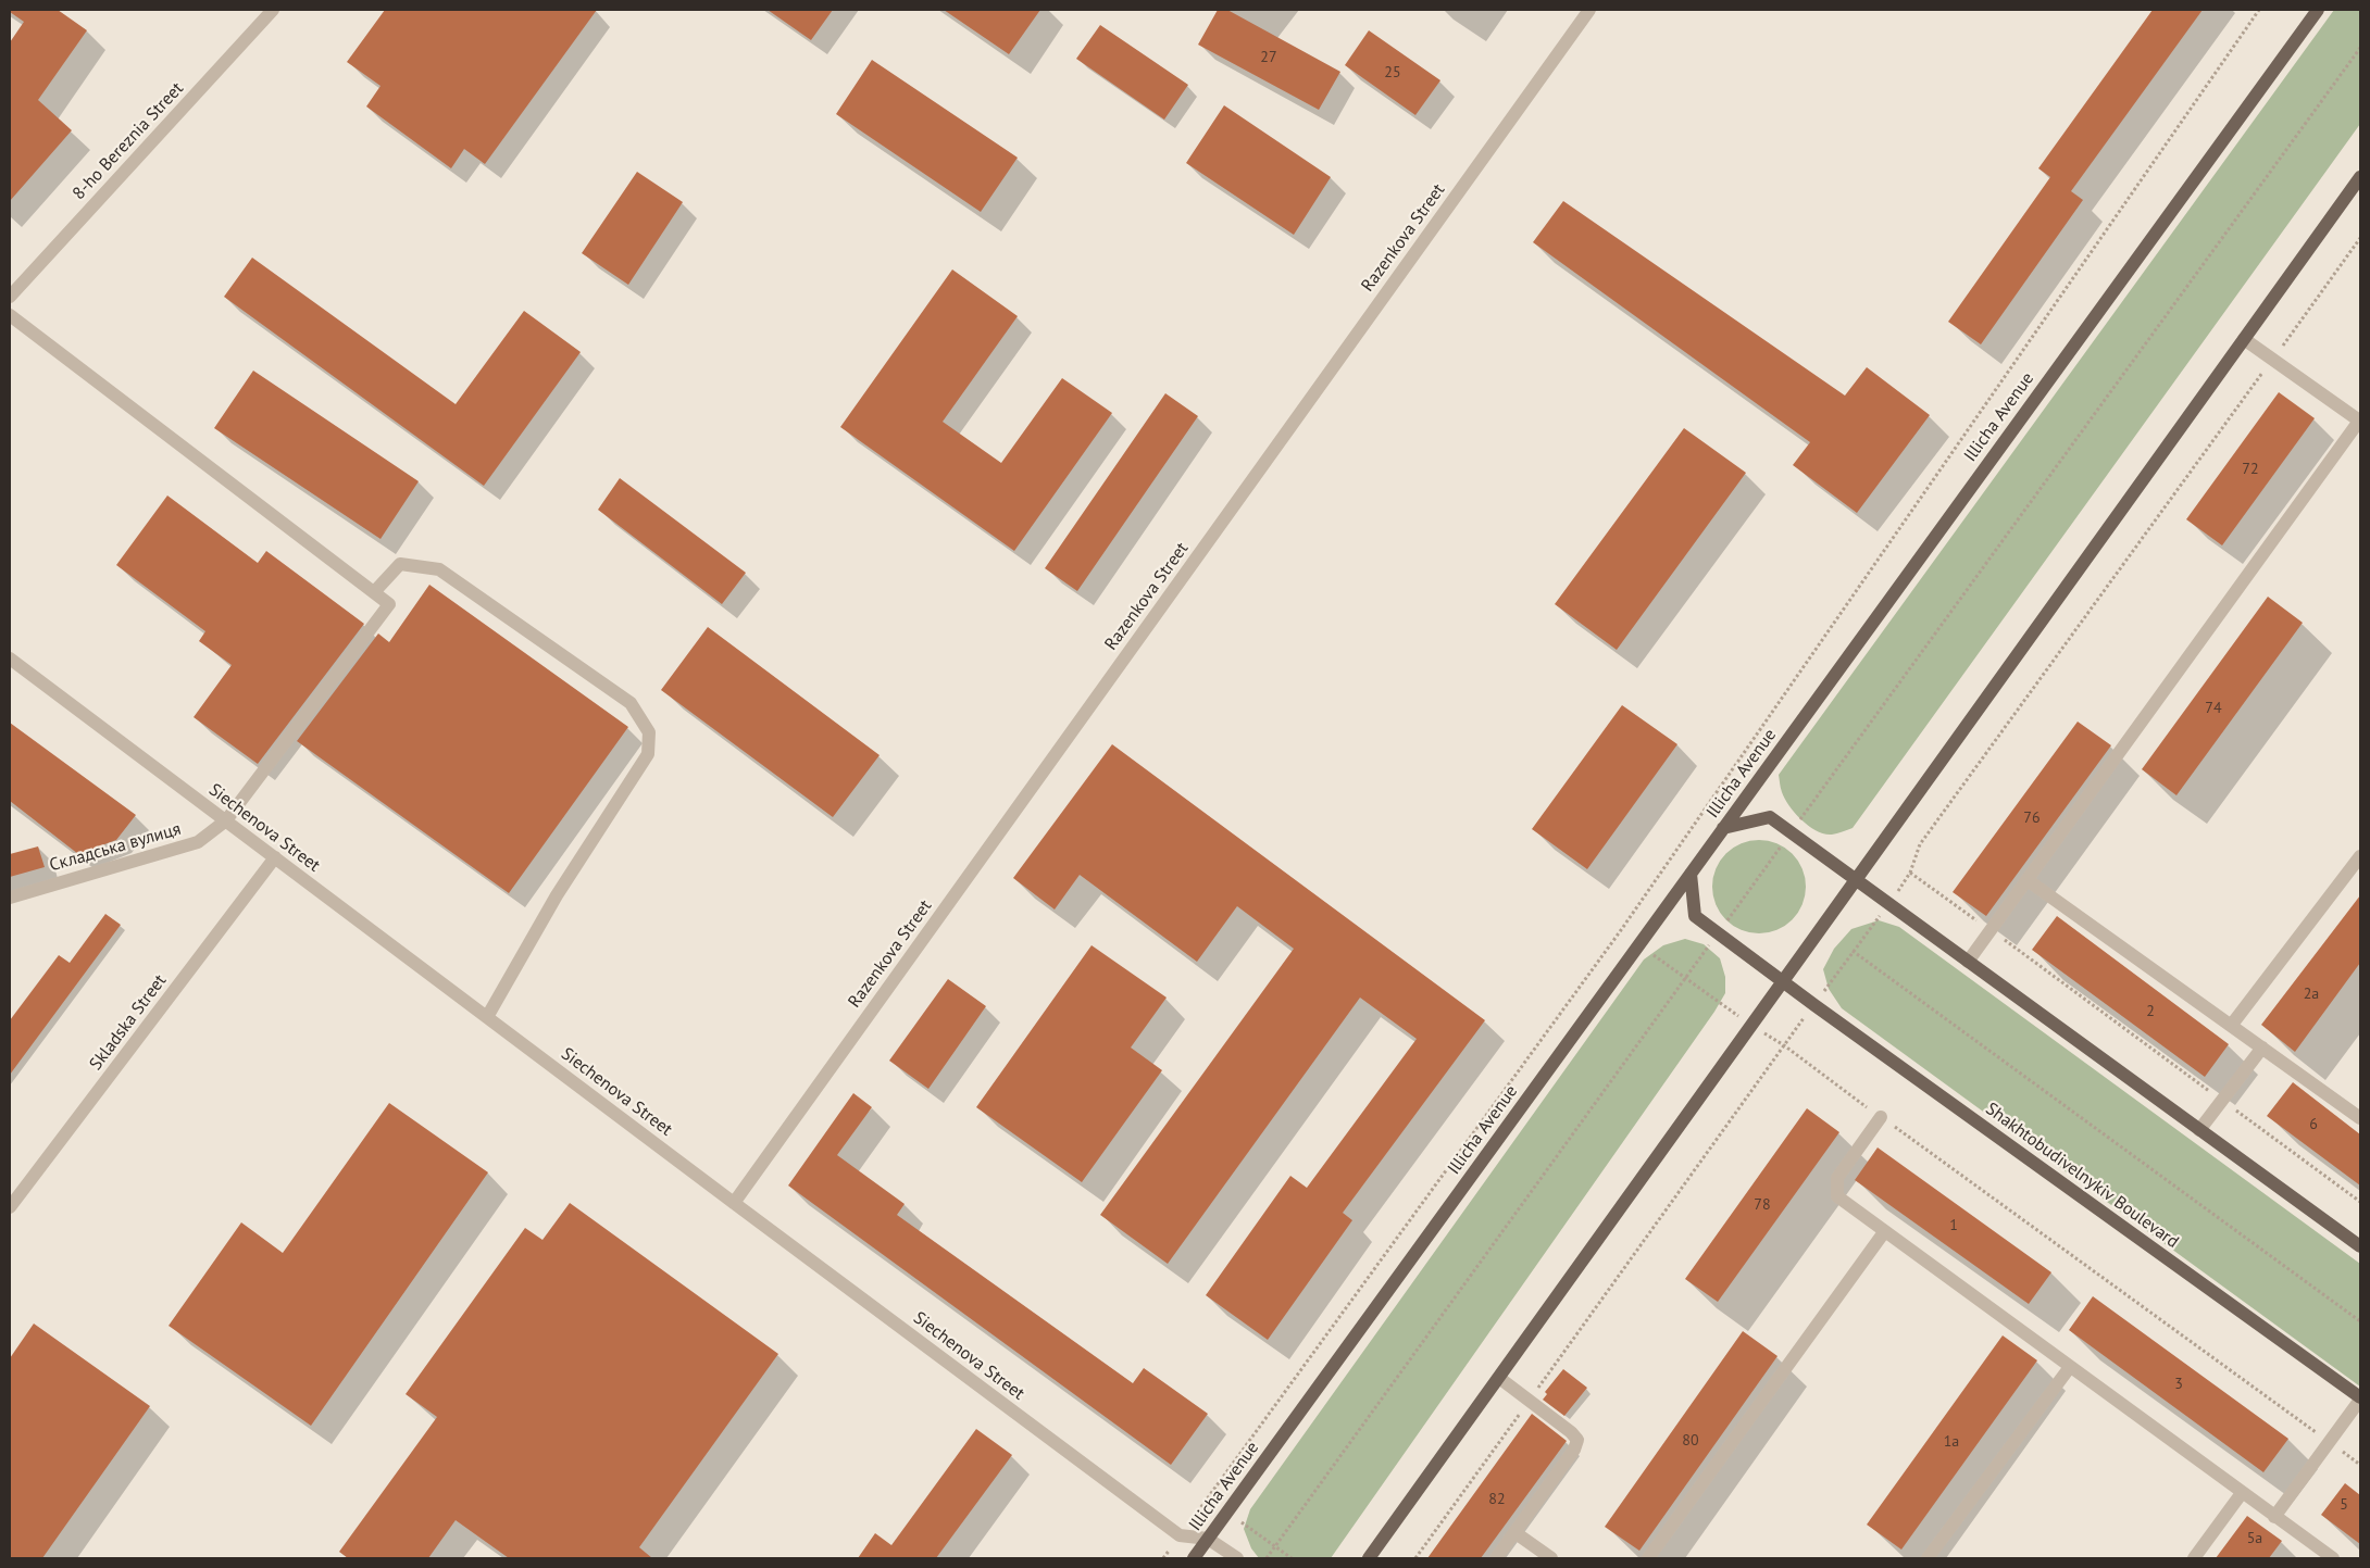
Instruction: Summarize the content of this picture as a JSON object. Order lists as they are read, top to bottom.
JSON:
{
  "streets": {
    "main road": ["Illicha Avenue", "Shakhtobudivelnykiv Boulevard"],
    "street": [
      "8-ho Bereznia Street",
      "Razenkova Street",
      "Siechenova Street",
      "Складська вулиця",
      "Skladska Street"
    ]
  },
  "crossings": [
    ["Razenkova Street", "Siechenova Street"],
    ["Illicha Avenue", "Shakhtobudivelnykiv Boulevard"],
    ["Siechenova Street", "Складська вулиця"],
    ["Siechenova Street", "Skladska Street"]
  ],
  "house_numbers": [
    "27",
    "25",
    "72",
    "74",
    "76",
    "2а",
    "2",
    "6",
    "78",
    "1",
    "3",
    "80",
    "1а",
    "82",
    "5",
    "5а"
  ]
}
